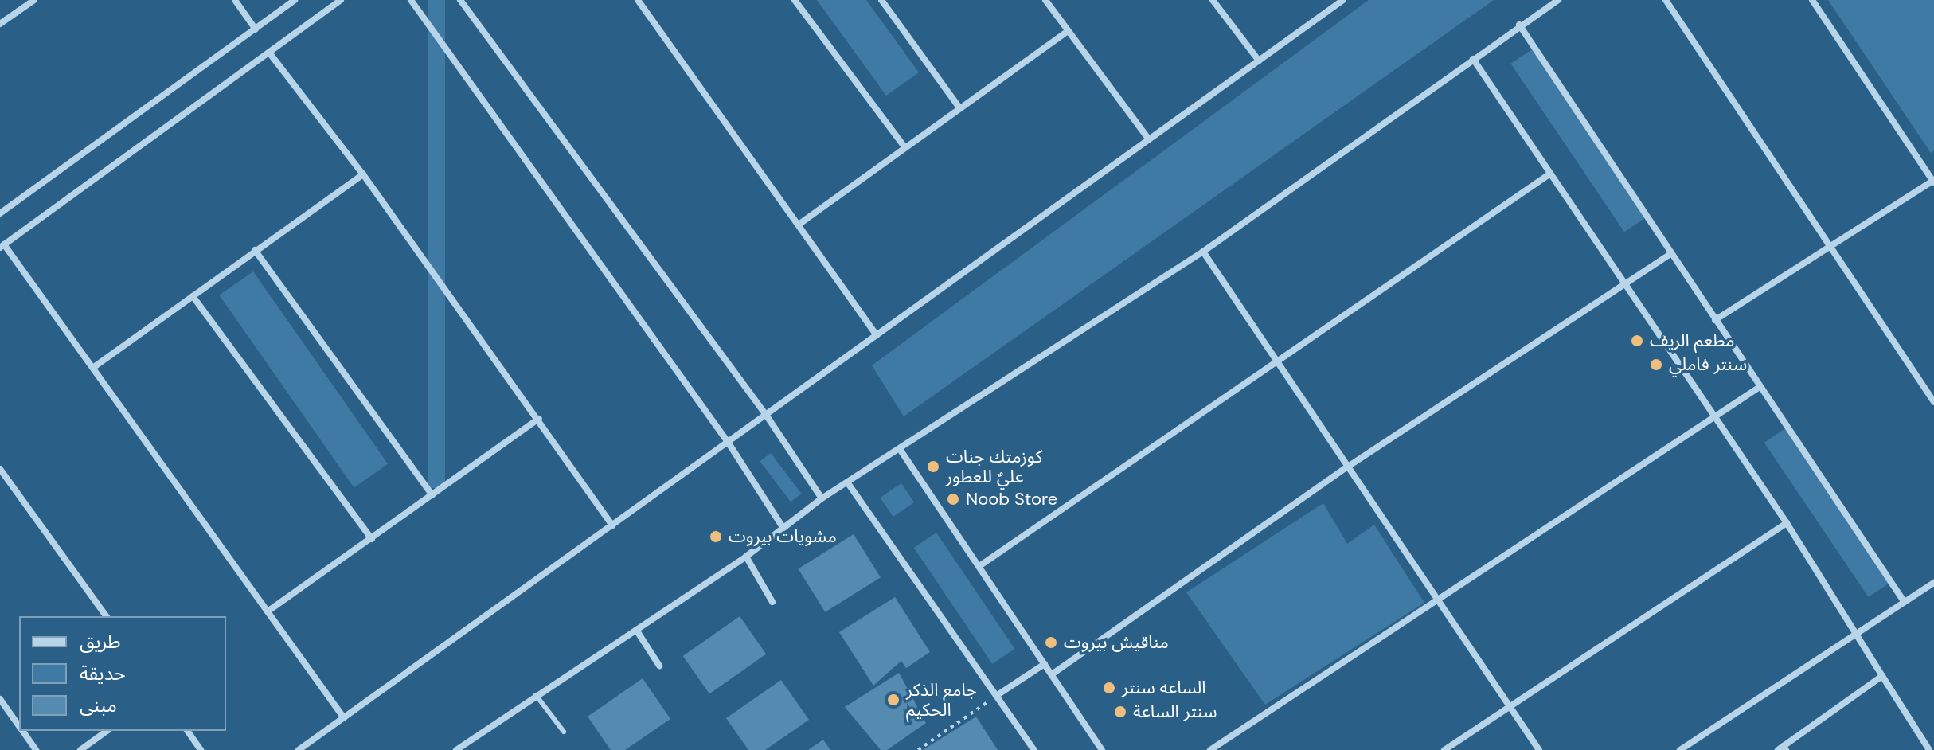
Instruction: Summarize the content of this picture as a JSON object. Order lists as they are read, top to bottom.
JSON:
{
  "places": [
    "مطعم الريف",
    "سنتر فاملي",
    "كوزمتك جنات عليٌ للعطور",
    "Noob Store",
    "مشويات بيروت",
    "مناقيش بيروت",
    "الساعه سنتر",
    "جامع الذكر الحكيم",
    "سنتر الساعة"
  ],
  "legend": ["طريق", "حديقة", "مبنى"]
}
